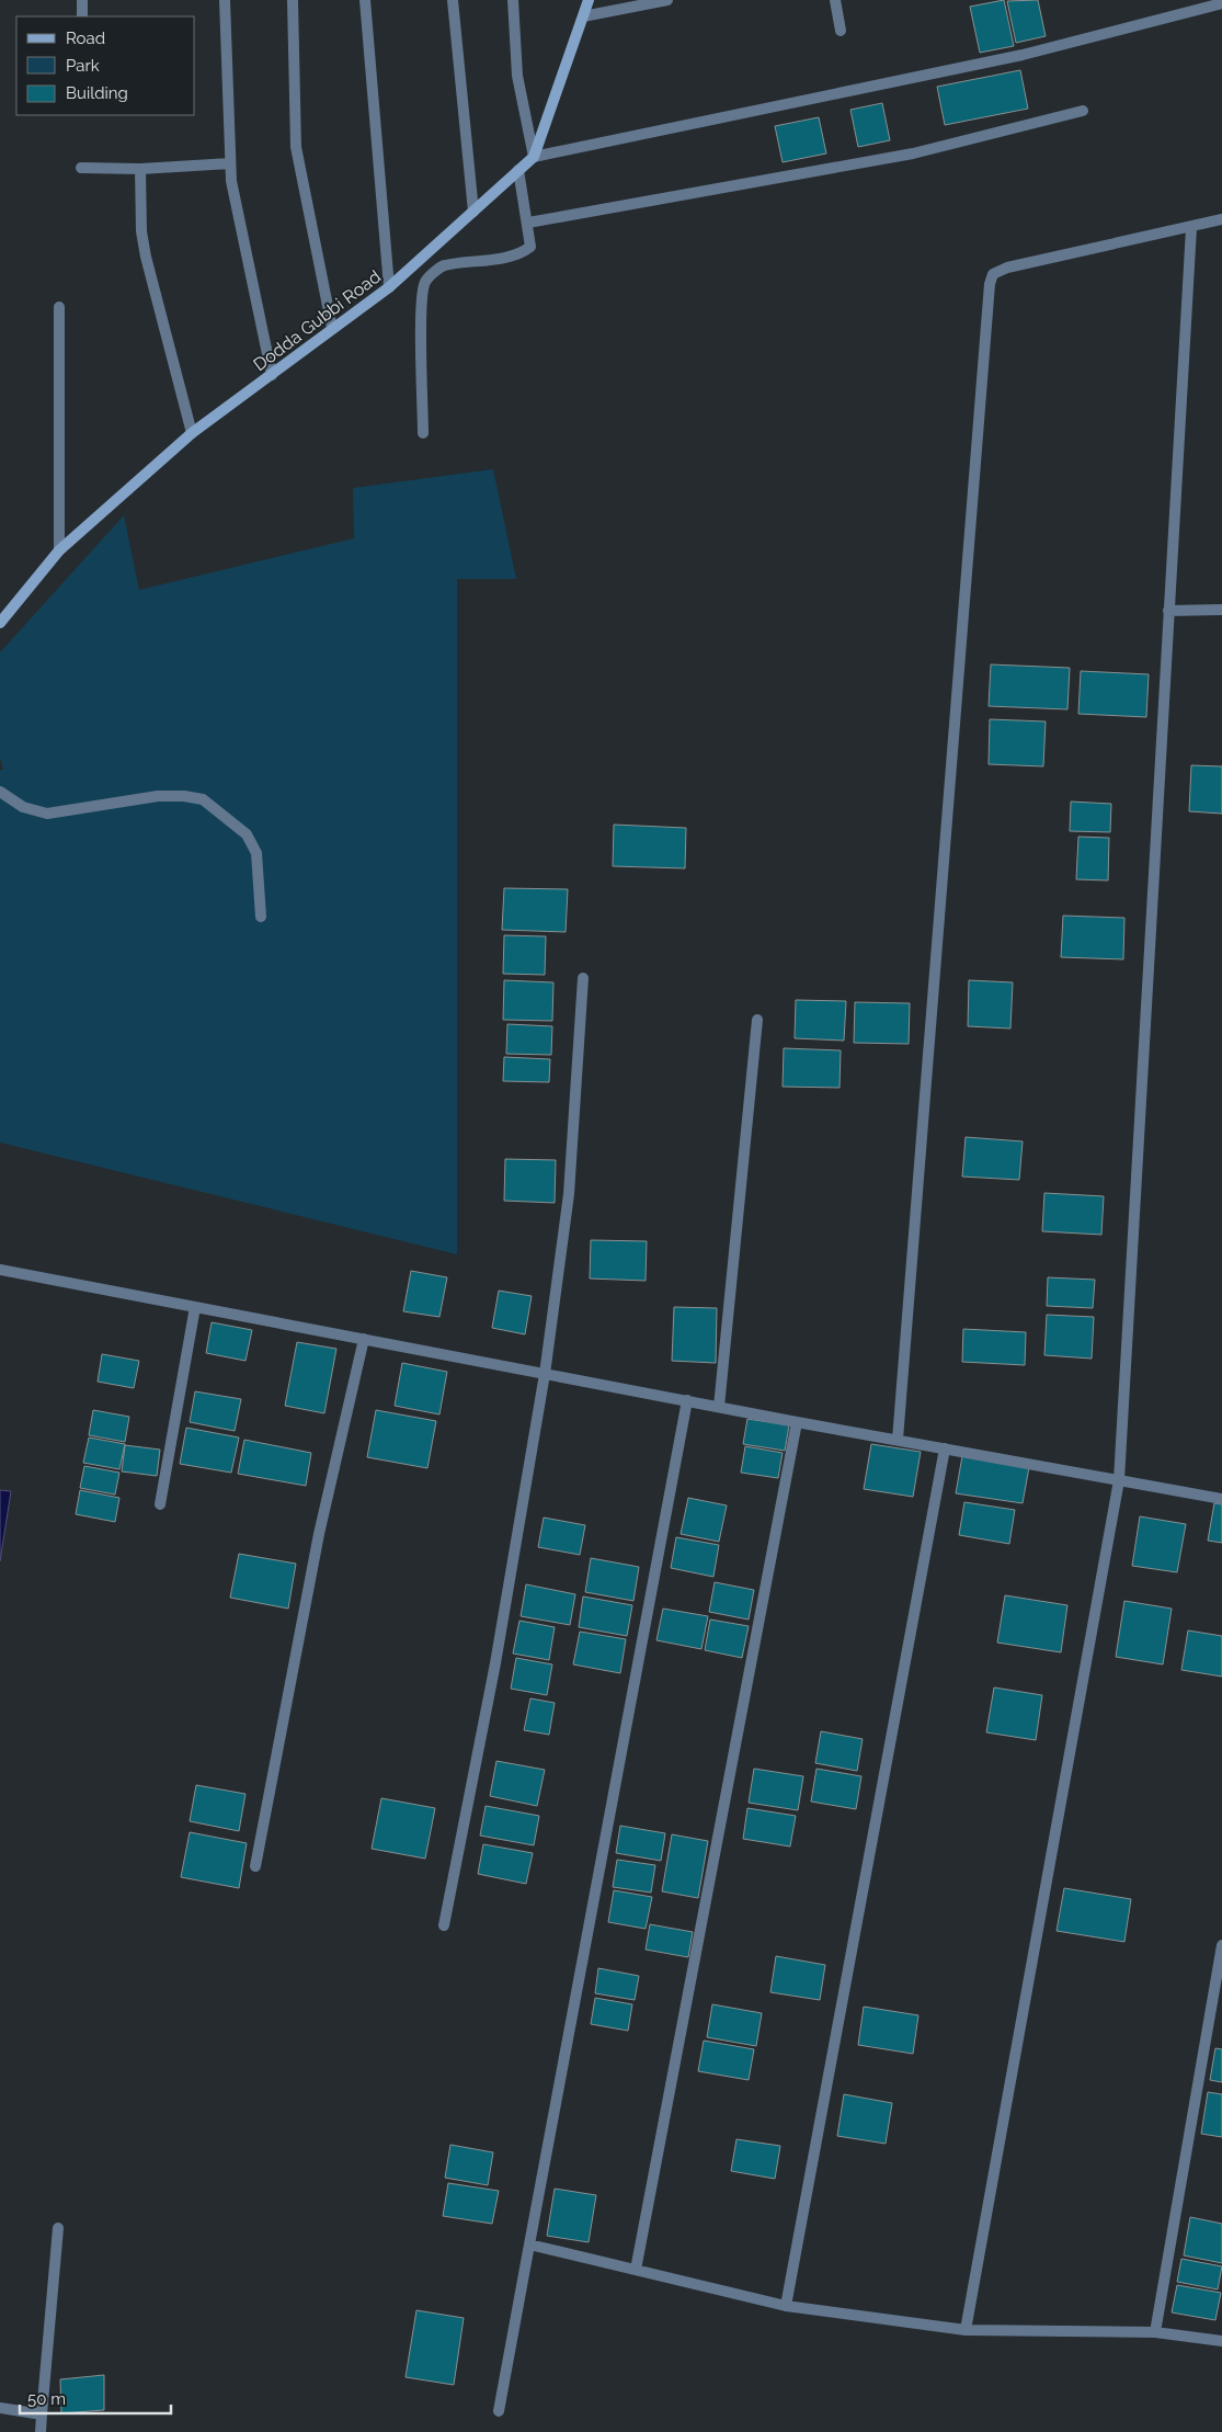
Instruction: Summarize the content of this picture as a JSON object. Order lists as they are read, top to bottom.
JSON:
{
  "streets": {
    "main road": ["Dodda Gubbi Road"]
  },
  "legend": ["Road", "Park", "Building"],
  "scale_bar": "50 m"
}
